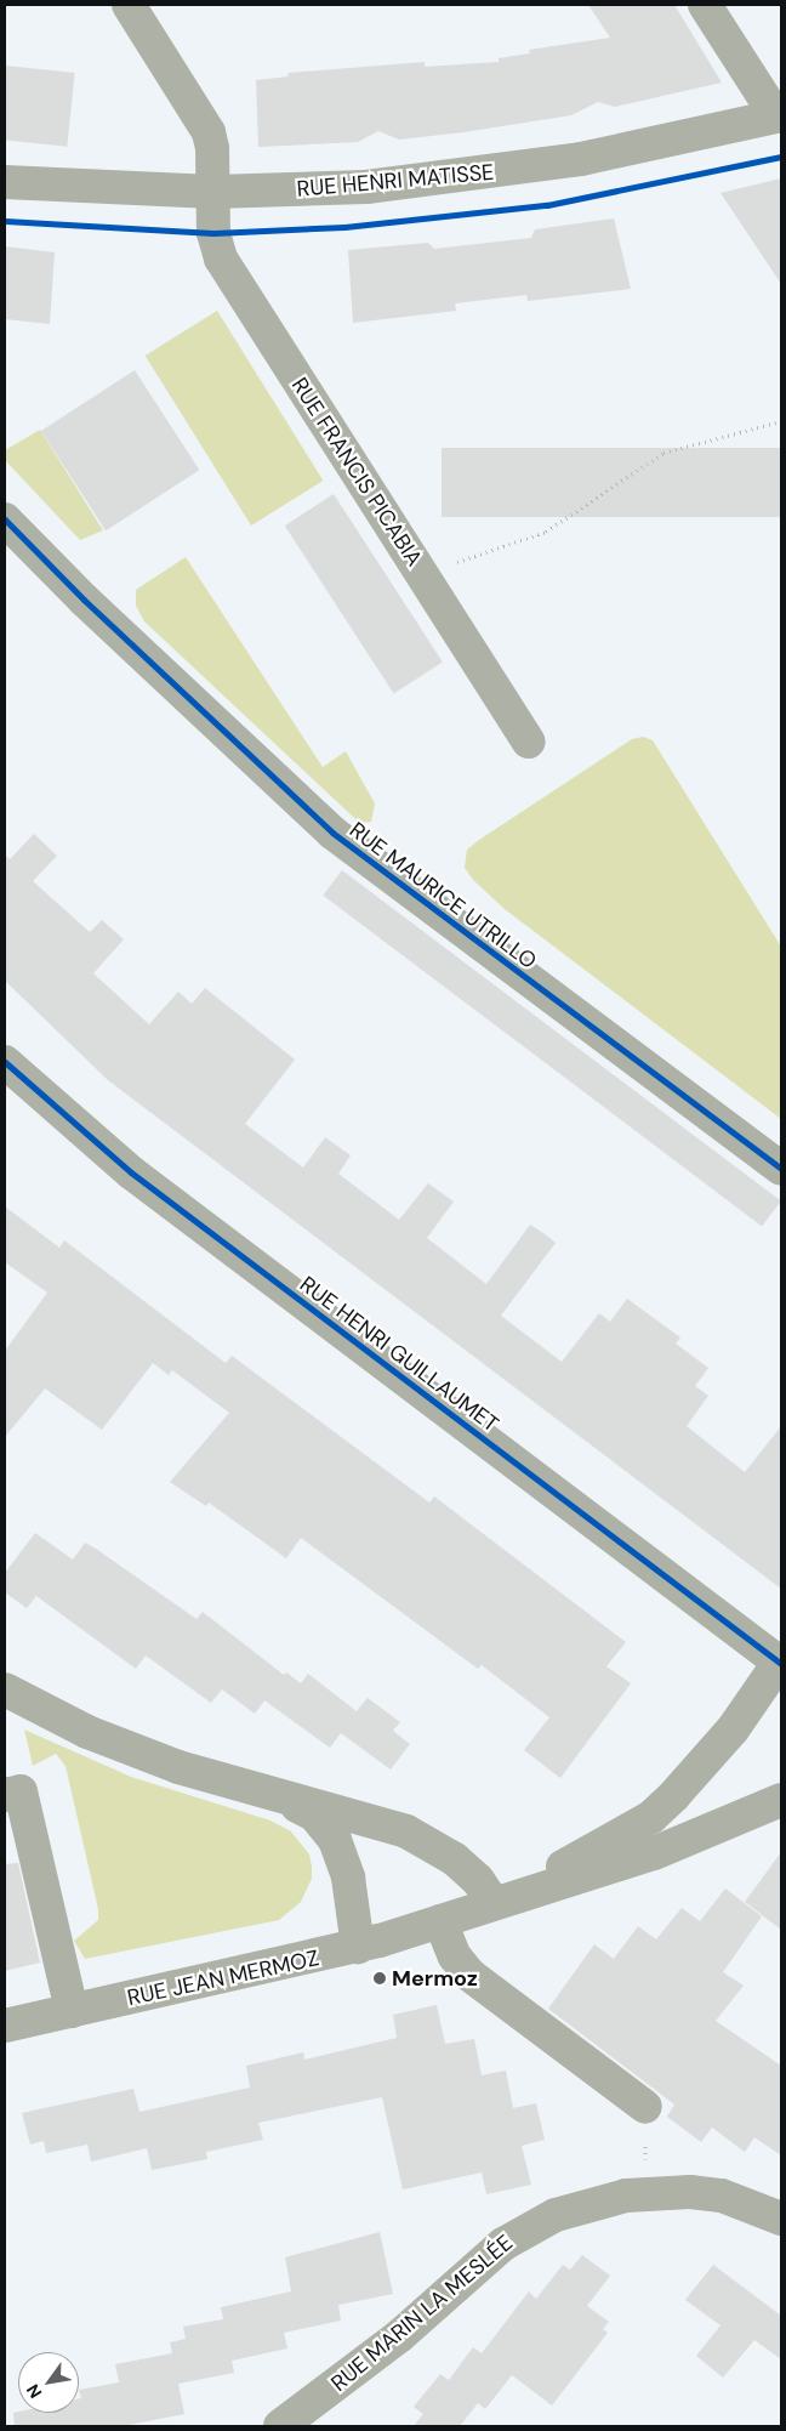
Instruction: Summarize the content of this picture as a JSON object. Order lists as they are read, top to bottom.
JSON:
{
  "streets": {
    "street": [
      "RUE HENRI MATISSE",
      "RUE FRANCIS PICABIA",
      "RUE MAURICE UTRILLO",
      "RUE HENRI GUILLAUMET",
      "RUE JEAN MERMOZ",
      "RUE MARIN LA MESLÉE"
    ]
  },
  "crossings": [
    ["RUE HENRI MATISSE", "RUE FRANCIS PICABIA"],
    ["RUE HENRI GUILLAUMET", "RUE JEAN MERMOZ"]
  ],
  "places": ["Mermoz"],
  "north": "bottom left"
}
